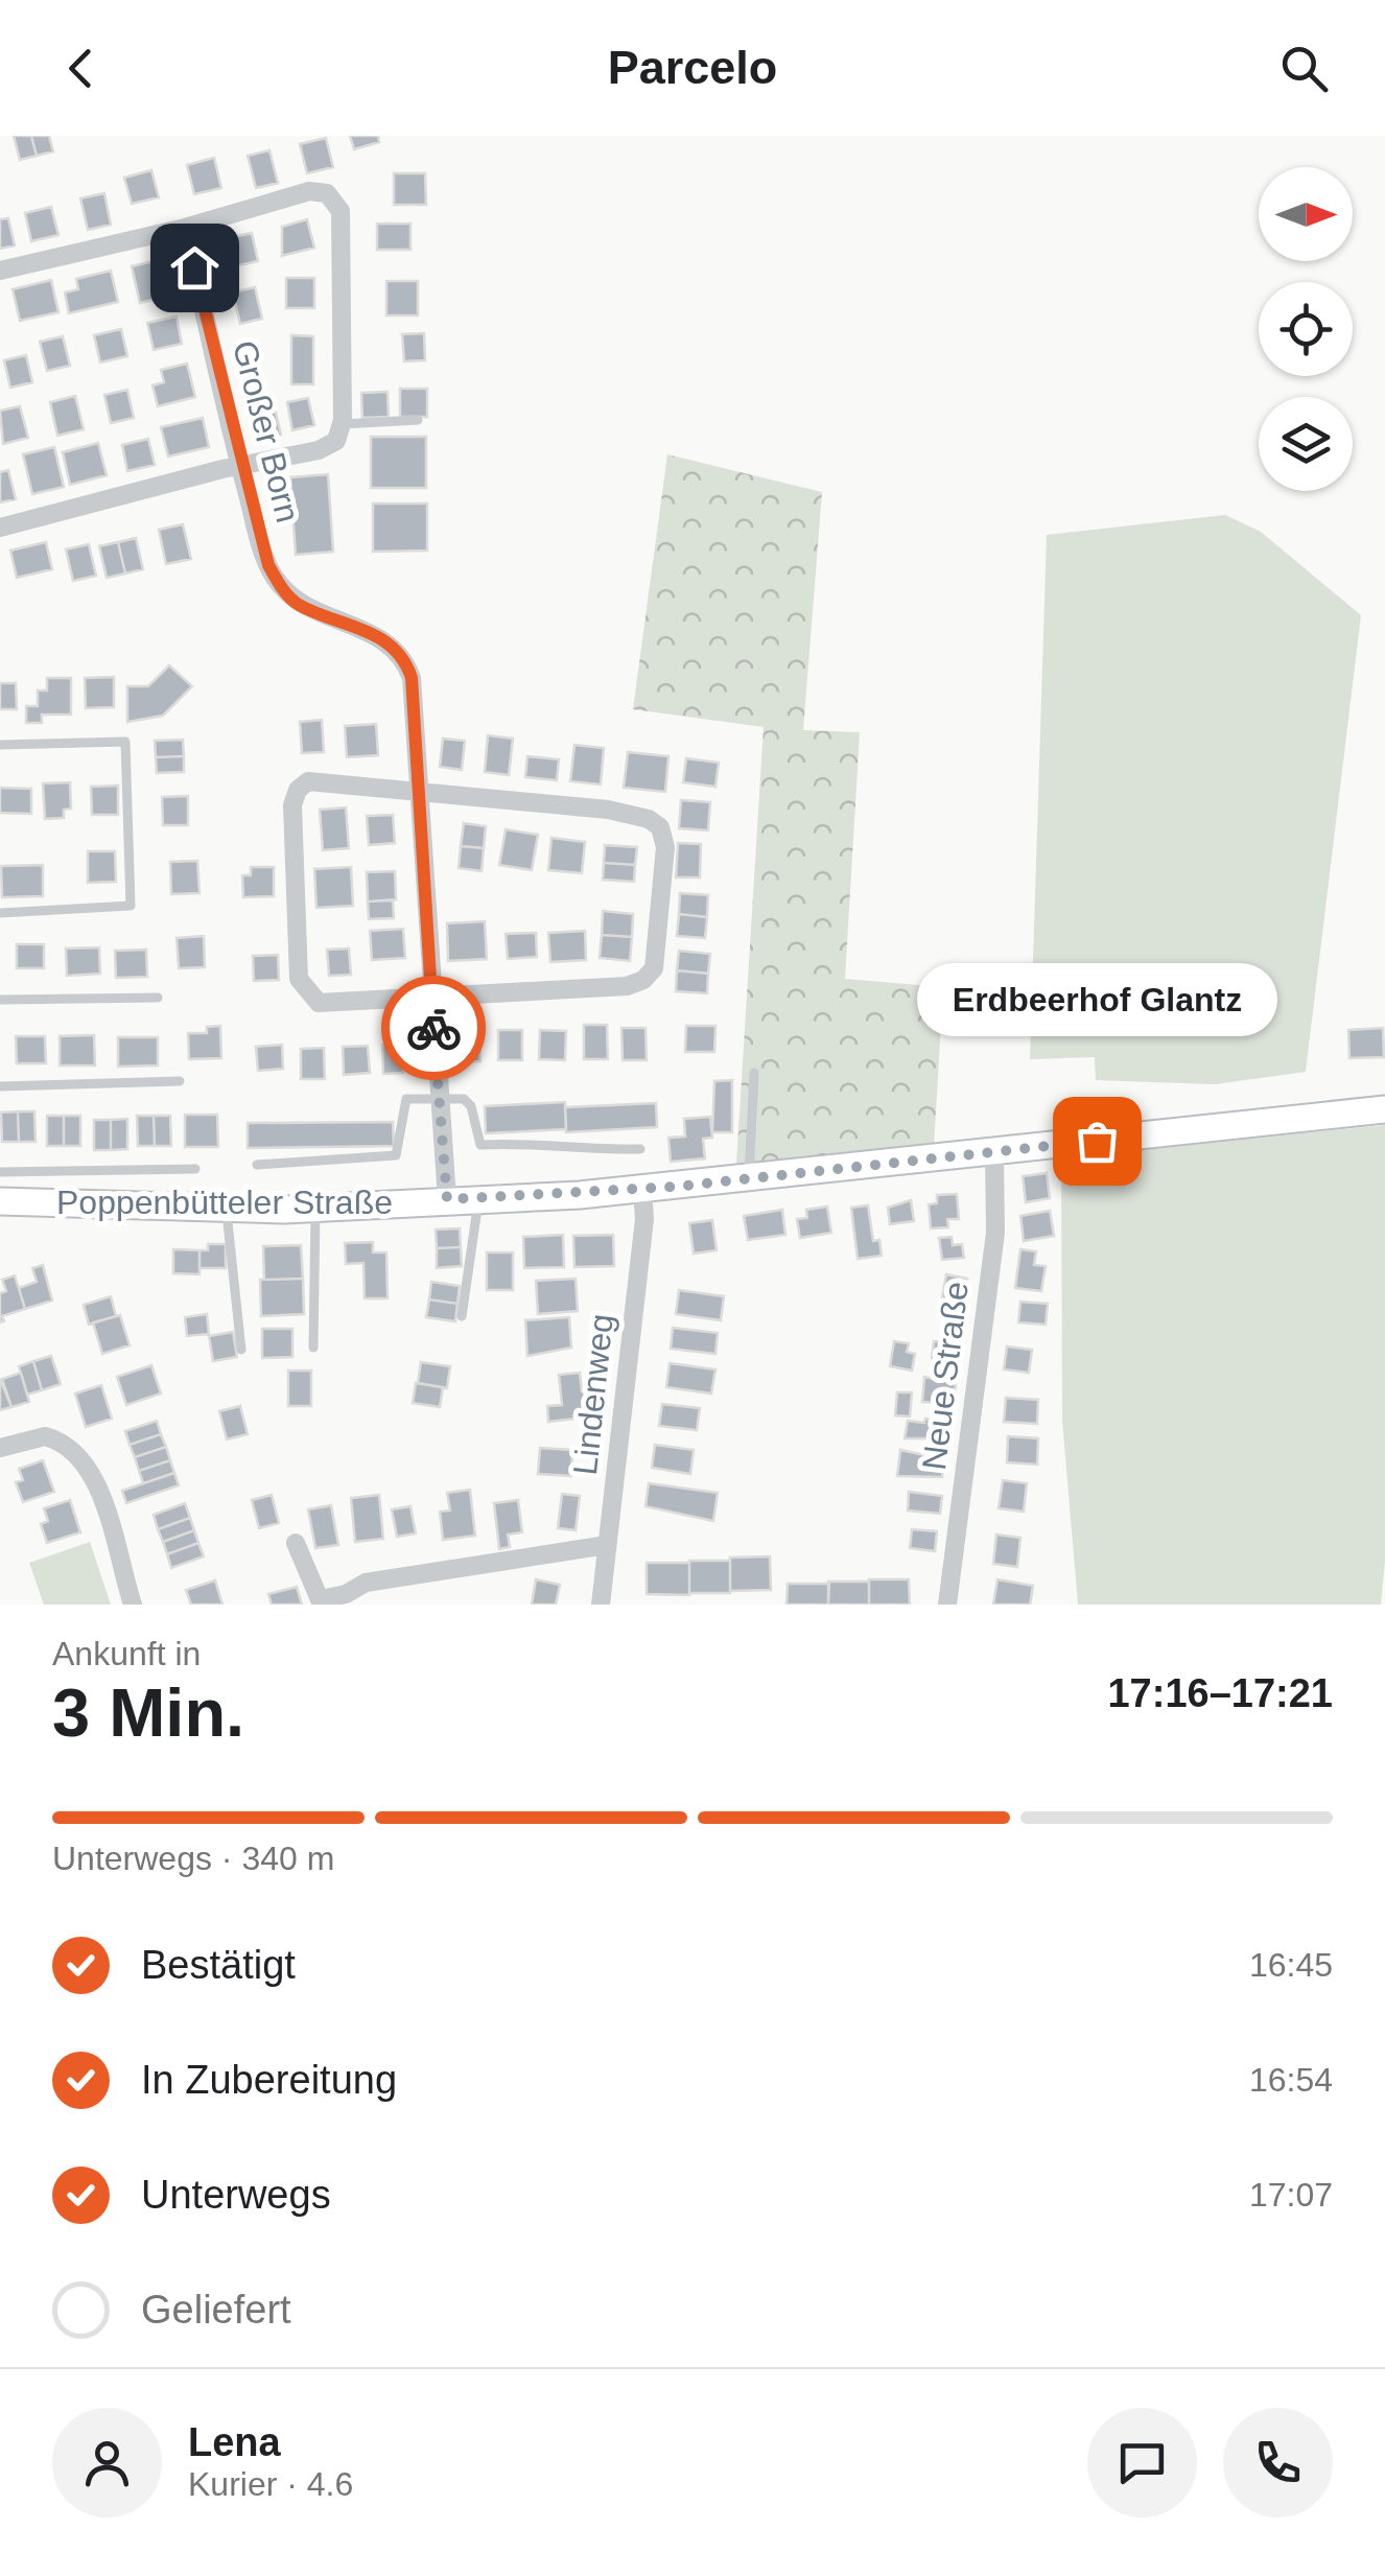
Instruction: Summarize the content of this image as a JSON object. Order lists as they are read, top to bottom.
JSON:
{
  "streets": {
    "main road": ["Poppenbütteler Straße"],
    "street": ["Großer Born", "Neue Straße", "Lindenweg"]
  },
  "crossings": [
    ["Großer Born", "Poppenbütteler Straße"],
    ["Poppenbütteler Straße", "Neue Straße"],
    ["Poppenbütteler Straße", "Lindenweg"]
  ],
  "places": ["Erdbeerhof Glantz"],
  "north": "right",
  "page": {
    "header": "Parcelo",
    "bubble": "Erdbeerhof Glantz",
    "heading": ["3 Min.", "Ankunft in", "17:16–17:21"],
    "panel": ["Lena", "Kurier · 4.6"],
    "bar": "Unterwegs · 340 m",
    "list": [
      ["Bestätigt", "16:45"],
      ["In Zubereitung", "16:54"],
      ["Unterwegs", "17:07"],
      "Geliefert"
    ]
  }
}
